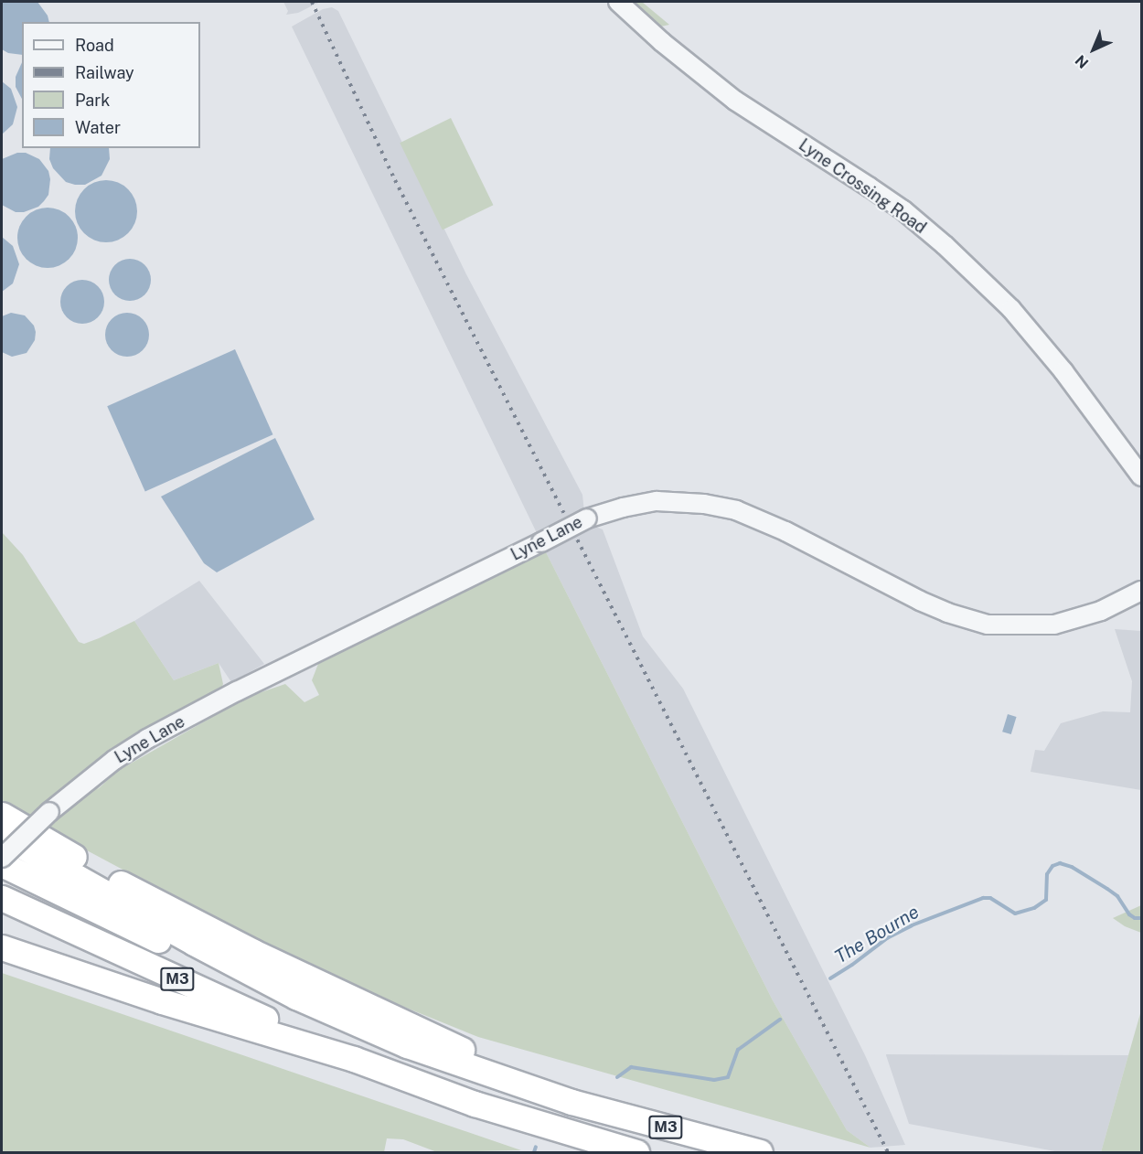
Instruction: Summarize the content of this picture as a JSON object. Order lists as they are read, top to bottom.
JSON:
{
  "streets": {
    "highway": ["M3"],
    "street": ["Lyne Crossing Road", "Lyne Lane"]
  },
  "water": ["The Bourne"],
  "legend": [
    "Road",
    "Railway",
    "Park",
    "Water"
  ],
  "north": "bottom left"
}
